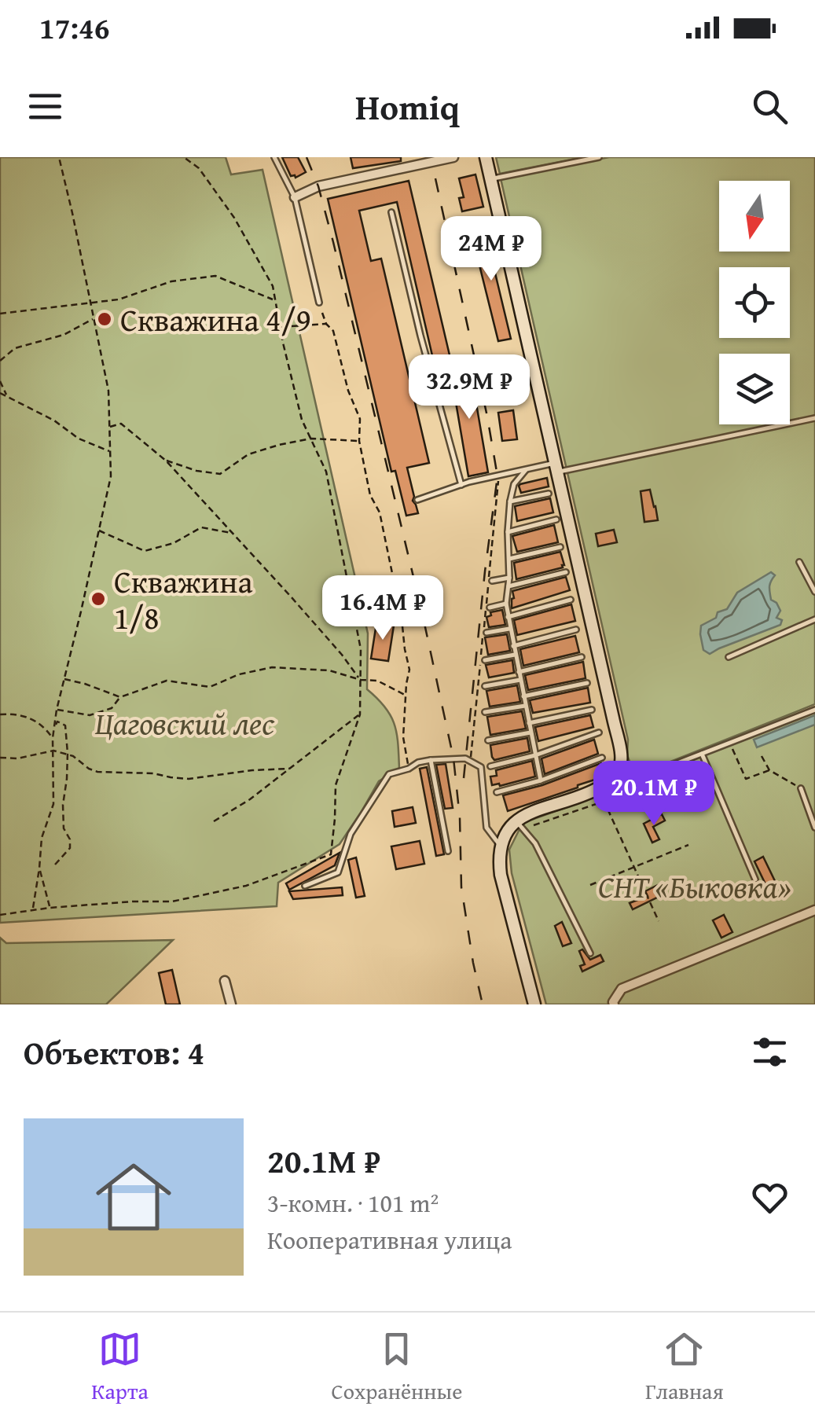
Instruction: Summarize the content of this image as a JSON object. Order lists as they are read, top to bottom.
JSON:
{
  "parks": ["Цаговский лес", "СНТ «Быковка»"],
  "places": ["Скважина 4/9", "Скважина 1/8"],
  "north": "bottom",
  "page": {
    "status": "17:46",
    "header": "Homiq",
    "price": [
      "24M ₽",
      "32.9M ₽",
      "16.4M ₽",
      "20.1M ₽"
    ],
    "heading": "Объектов: 4",
    "list": [
      {
        "name": "20.1M ₽",
        "note": "3-комн. · 101 m² · Кооперативная улица"
      }
    ],
    "tabs": ["Карта", "Сохранённые", "Главная"]
  }
}
